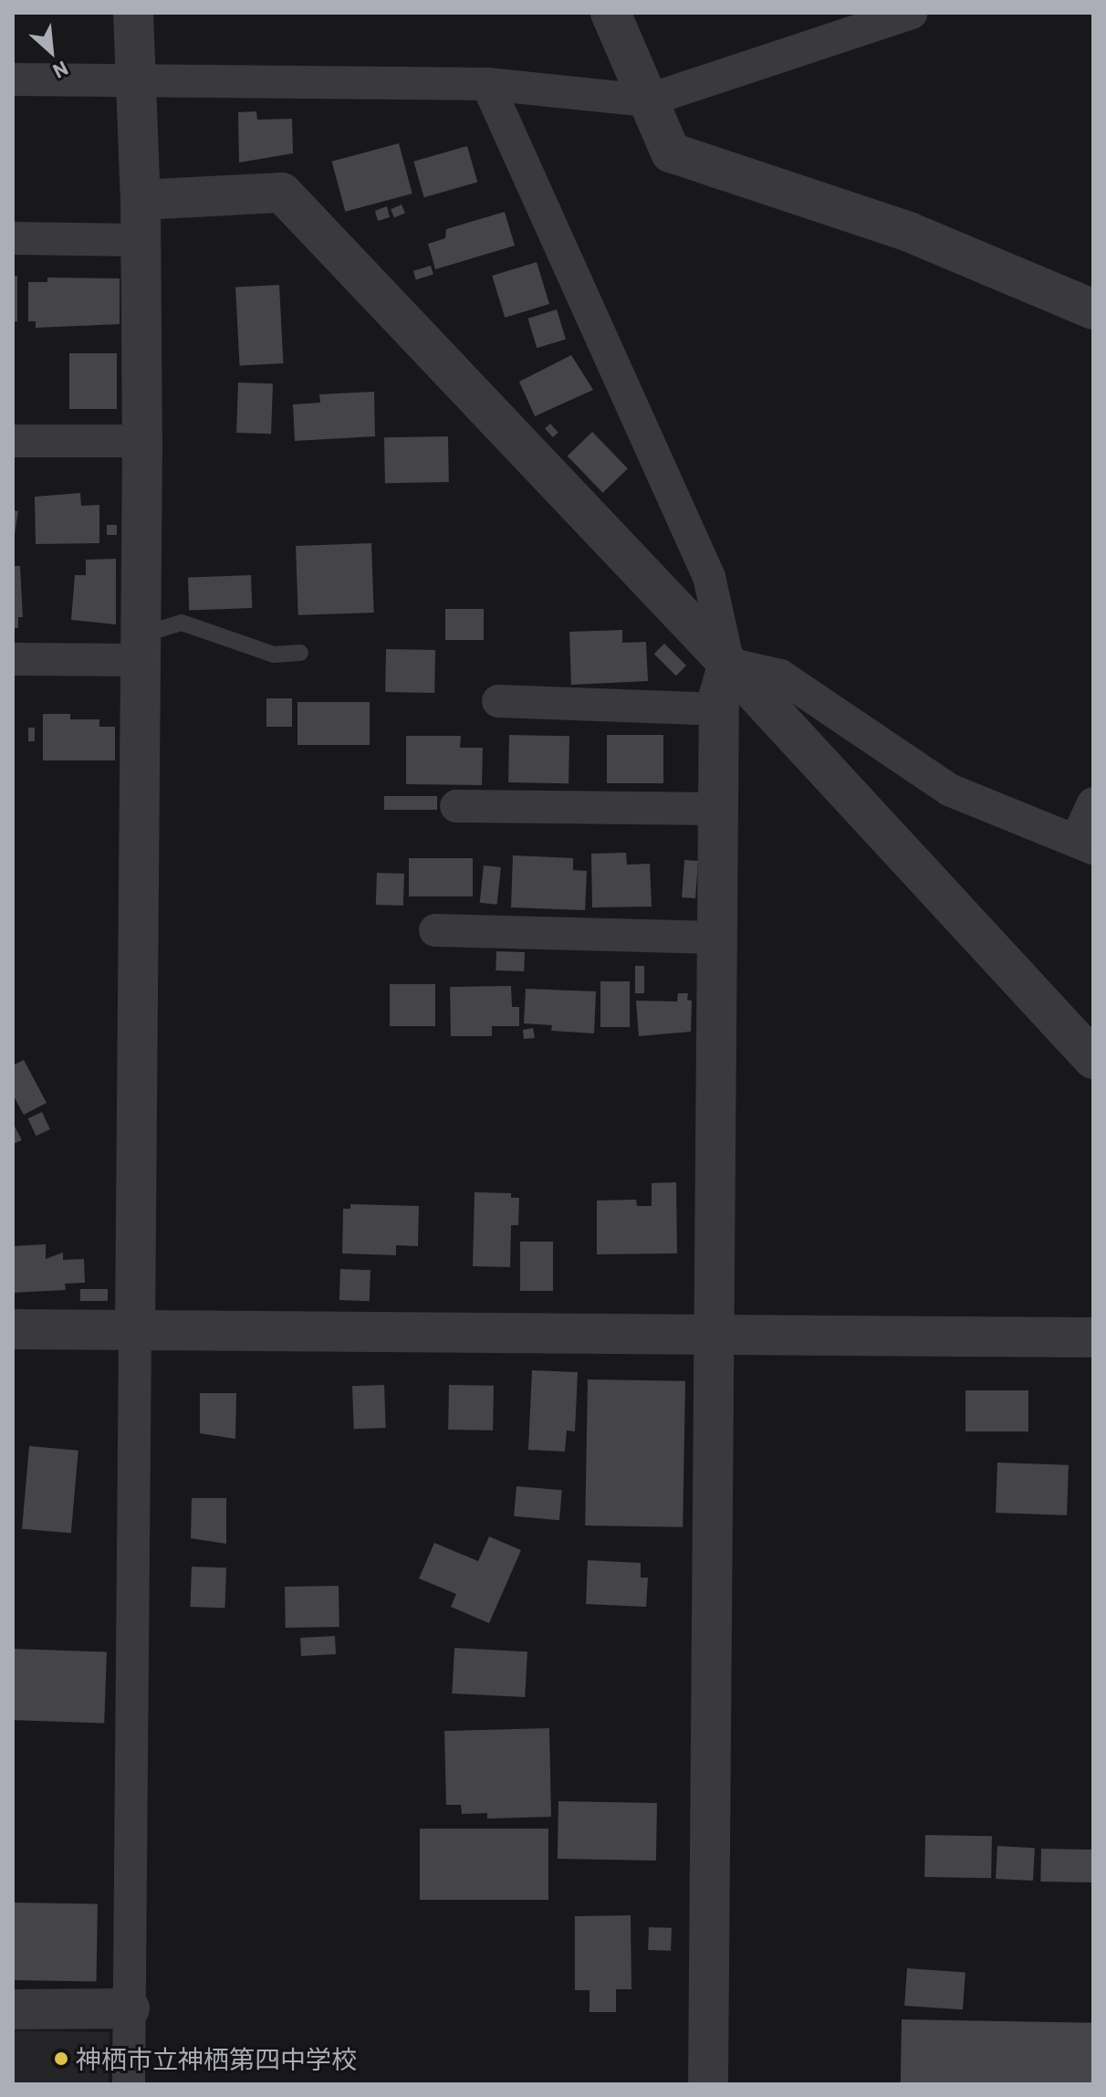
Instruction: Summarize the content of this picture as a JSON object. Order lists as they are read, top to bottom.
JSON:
{
  "places": ["神栖市立神栖第四中学校"],
  "north": "bottom right"
}
